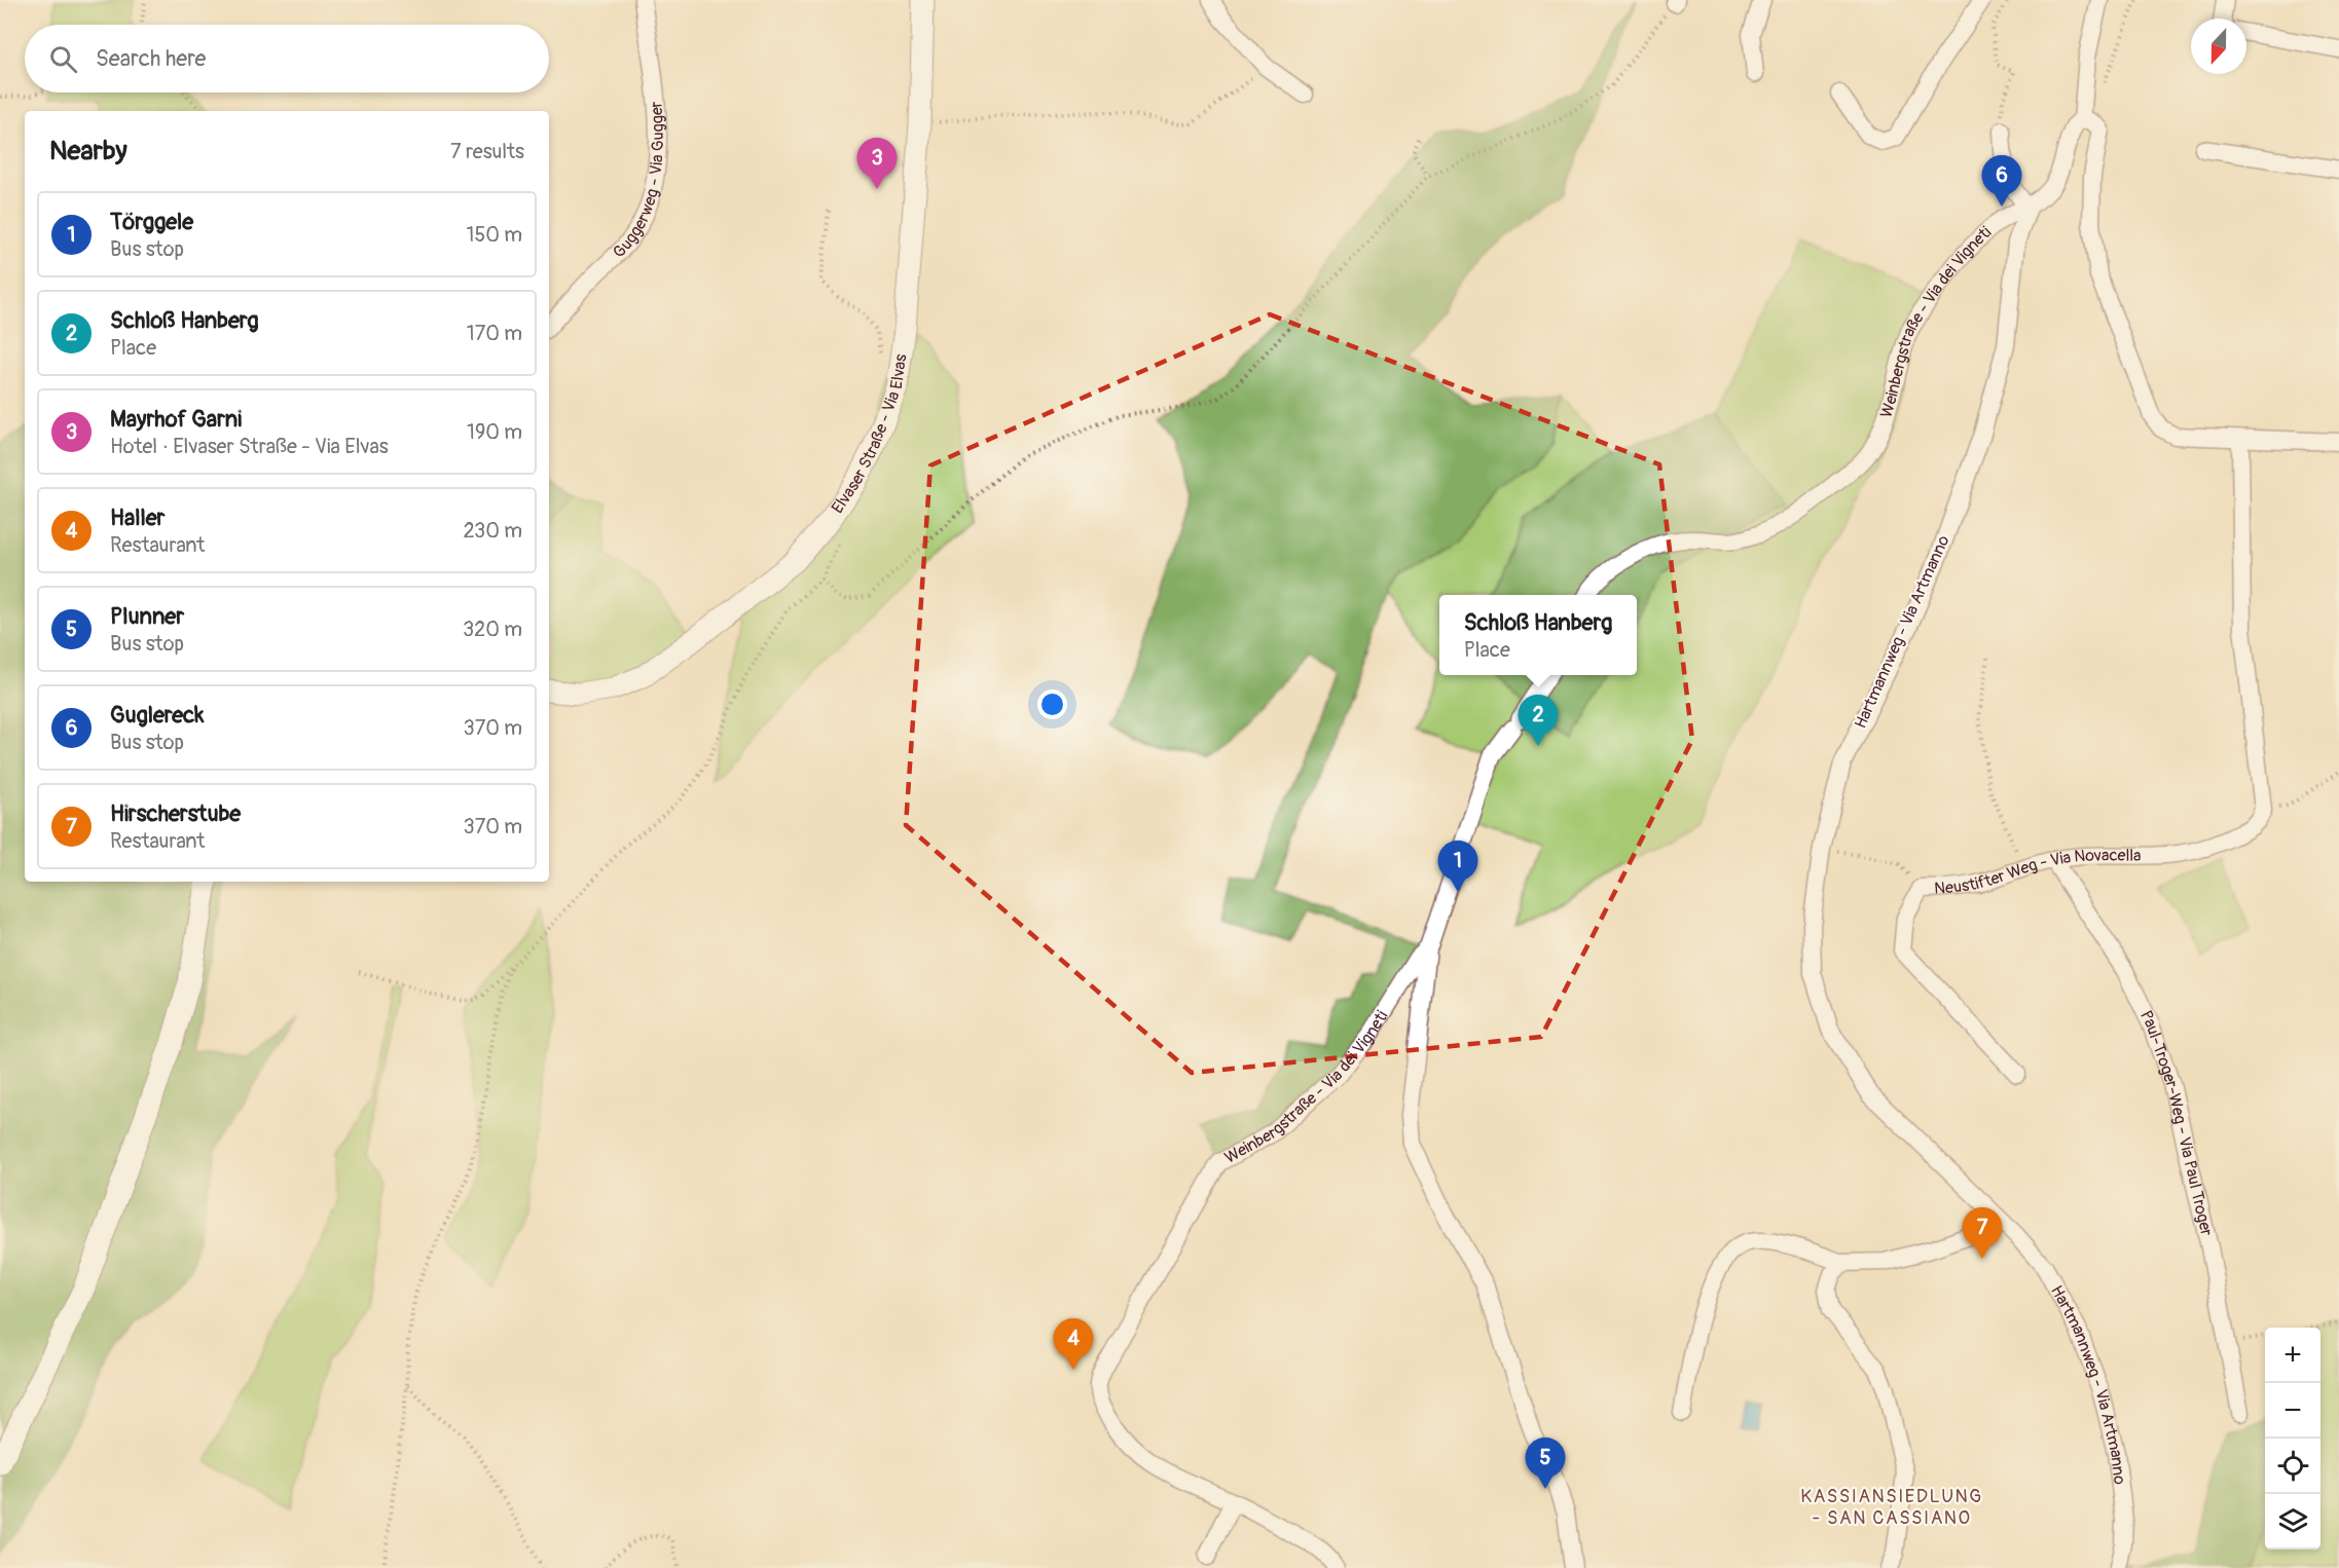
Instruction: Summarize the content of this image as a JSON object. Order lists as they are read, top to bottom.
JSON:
{
  "streets": {
    "street": [
      "Guggerweg - Via Gugger",
      "Weinbergstraße - Via dei Vigneti",
      "Elvaser Straße - Via Elvas",
      "Hartmannweg - Via Artmanno",
      "Neustifter Weg - Via Novacella",
      "Paul-Troger-Weg - Via Paul Troger"
    ]
  },
  "crossings": [
    ["Weinbergstraße - Via dei Vigneti", "Hartmannweg - Via Artmanno"],
    ["Neustifter Weg - Via Novacella", "Paul-Troger-Weg - Via Paul Troger"]
  ],
  "districts": ["KASSIANSIEDLUNG - SAN CASSIANO"],
  "north": "bottom",
  "page": {
    "search": "Search here",
    "heading": ["Nearby", "7 results"],
    "pins": [
      "3",
      "6",
      "2",
      "1",
      "7",
      "4",
      "5"
    ],
    "list": [
      {
        "mark": "1",
        "name": "Törggele",
        "note": "Bus stop",
        "value": "150 m"
      },
      {
        "mark": "2",
        "name": "Schloß Hanberg",
        "note": "Place",
        "value": "170 m"
      },
      {
        "mark": "3",
        "name": "Mayrhof Garni",
        "note": "Hotel · Elvaser Straße - Via Elvas",
        "value": "190 m"
      },
      {
        "mark": "4",
        "name": "Haller",
        "note": "Restaurant",
        "value": "230 m"
      },
      {
        "mark": "5",
        "name": "Plunner",
        "note": "Bus stop",
        "value": "320 m"
      },
      {
        "mark": "6",
        "name": "Guglereck",
        "note": "Bus stop",
        "value": "370 m"
      },
      {
        "mark": "7",
        "name": "Hirscherstube",
        "note": "Restaurant",
        "value": "370 m"
      }
    ],
    "popup": ["Schloß Hanberg", "Place"],
    "map_buttons": ["+", "−"]
  }
}
